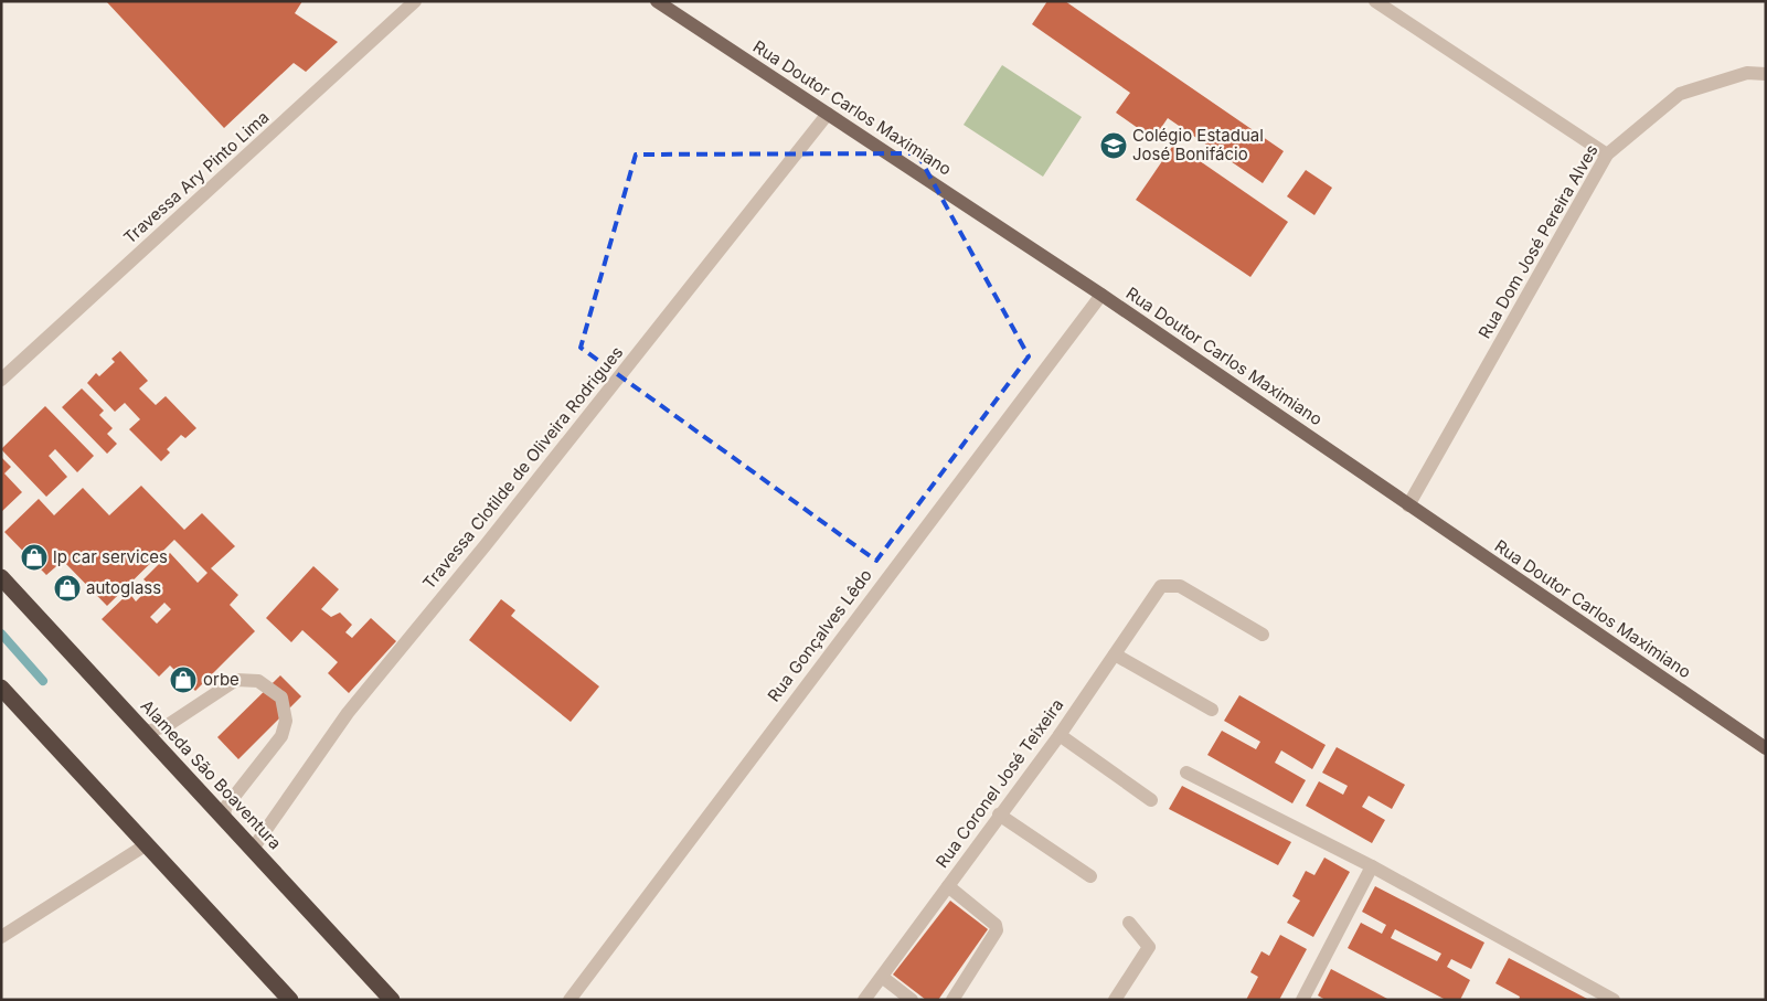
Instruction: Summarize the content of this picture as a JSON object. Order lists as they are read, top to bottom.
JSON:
{
  "streets": {
    "highway": ["Alameda São Boaventura"],
    "main road": ["Rua Doutor Carlos Maximiano"],
    "street": [
      "Travessa Ary Pinto Lima",
      "Rua Dom José Pereira Alves",
      "Travessa Clotilde de Oliveira Rodrigues",
      "Rua Gonçalves Lêdo",
      "Rua Coronel José Teixeira"
    ]
  },
  "crossings": [
    ["Rua Doutor Carlos Maximiano", "Rua Dom José Pereira Alves"],
    ["Rua Doutor Carlos Maximiano", "Travessa Clotilde de Oliveira Rodrigues"],
    ["Rua Doutor Carlos Maximiano", "Rua Gonçalves Lêdo"],
    ["Travessa Clotilde de Oliveira Rodrigues", "Alameda São Boaventura"]
  ],
  "places": {
    "school or university": ["Colégio Estadual José Bonifácio"],
    "shop": ["lp car services", "autoglass", "orbe"]
  }
}
